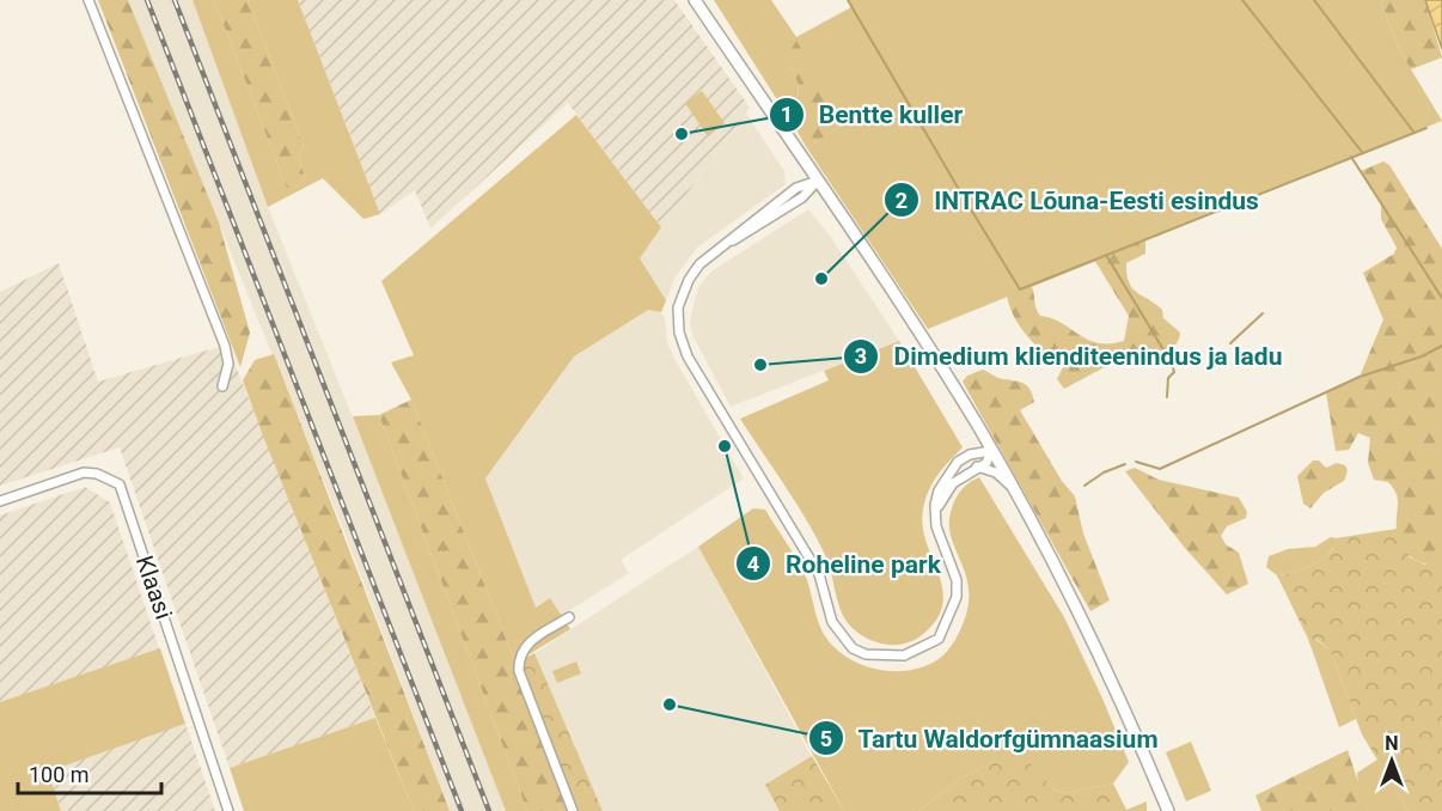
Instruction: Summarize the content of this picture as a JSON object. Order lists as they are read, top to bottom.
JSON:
{
  "streets": {
    "street": ["Klaasi"]
  },
  "places": [
    "Bentte kuller",
    "INTRAC Lõuna-Eesti esindus",
    "Dimedium klienditeenindus ja ladu",
    "Roheline park",
    "Tartu Waldorfgümnaasium"
  ],
  "scale_bar": "100 m",
  "north": "top"
}
